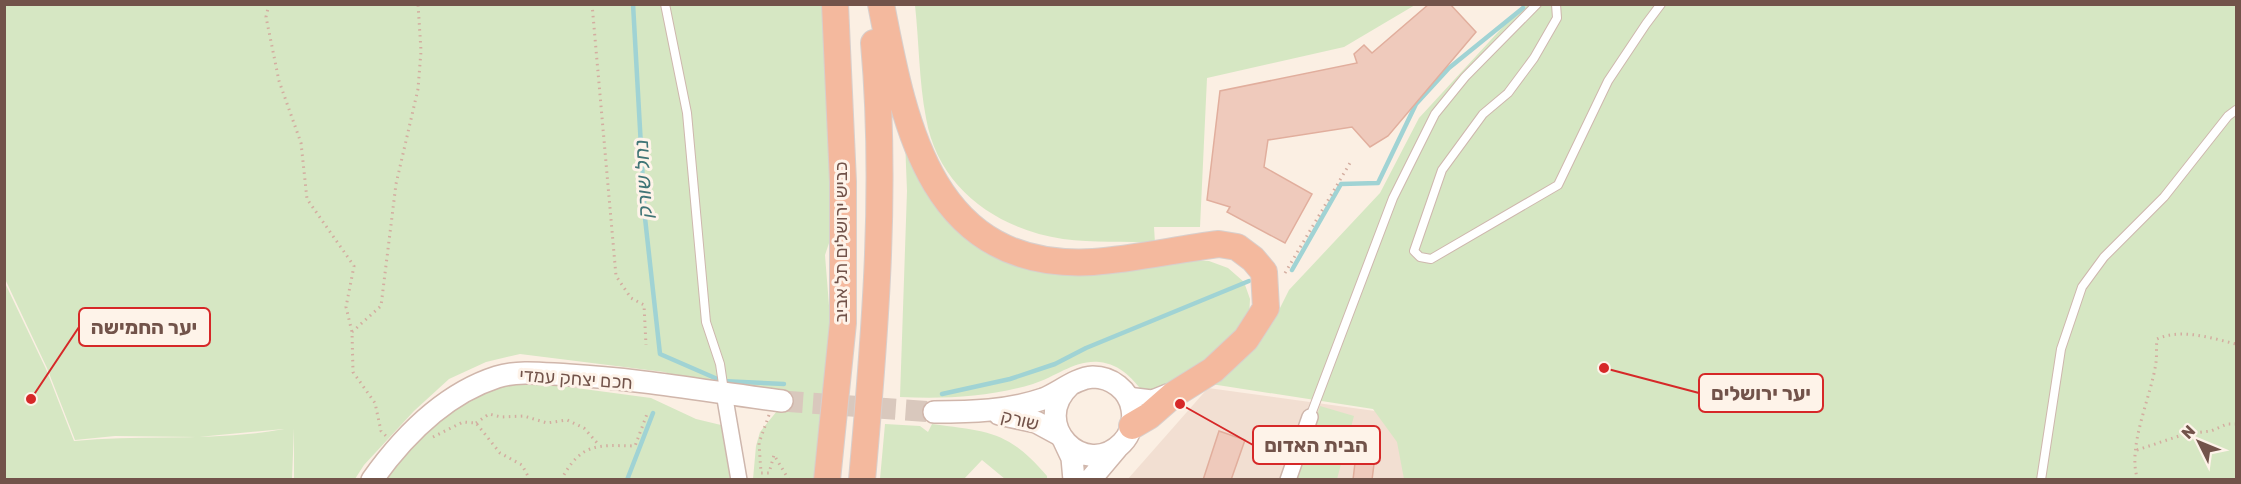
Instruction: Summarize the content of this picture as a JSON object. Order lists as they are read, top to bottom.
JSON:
{
  "streets": {
    "highway": ["כביש ירושלים תל אביב"],
    "main road": ["חכם יצחק עמדי", "שורק"]
  },
  "water": ["נחל שורק"],
  "places": ["יער ירושלים", "יער החמישה", "הבית האדום"],
  "north": "top left"
}
